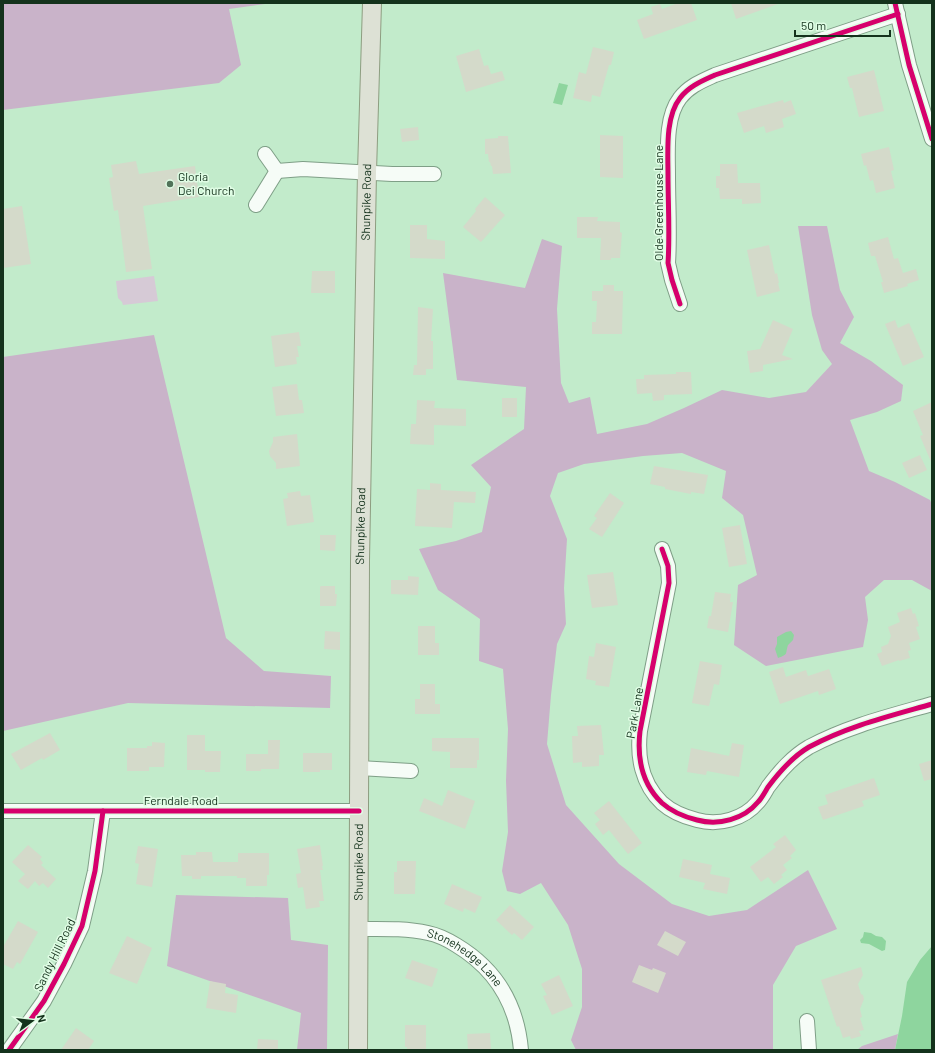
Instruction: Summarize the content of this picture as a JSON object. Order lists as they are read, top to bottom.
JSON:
{
  "streets": {
    "main road": ["Shunpike Road"],
    "street": [
      "Olde Greenhouse Lane",
      "Park Lane",
      "Ferndale Road",
      "Sandy Hill Road",
      "Stonehedge Lane"
    ]
  },
  "crossings": [
    ["Shunpike Road", "Ferndale Road"],
    ["Shunpike Road", "Stonehedge Lane"],
    ["Ferndale Road", "Sandy Hill Road"]
  ],
  "places": ["Gloria Dei Church"],
  "scale_bar": "50 m",
  "north": "right"
}
